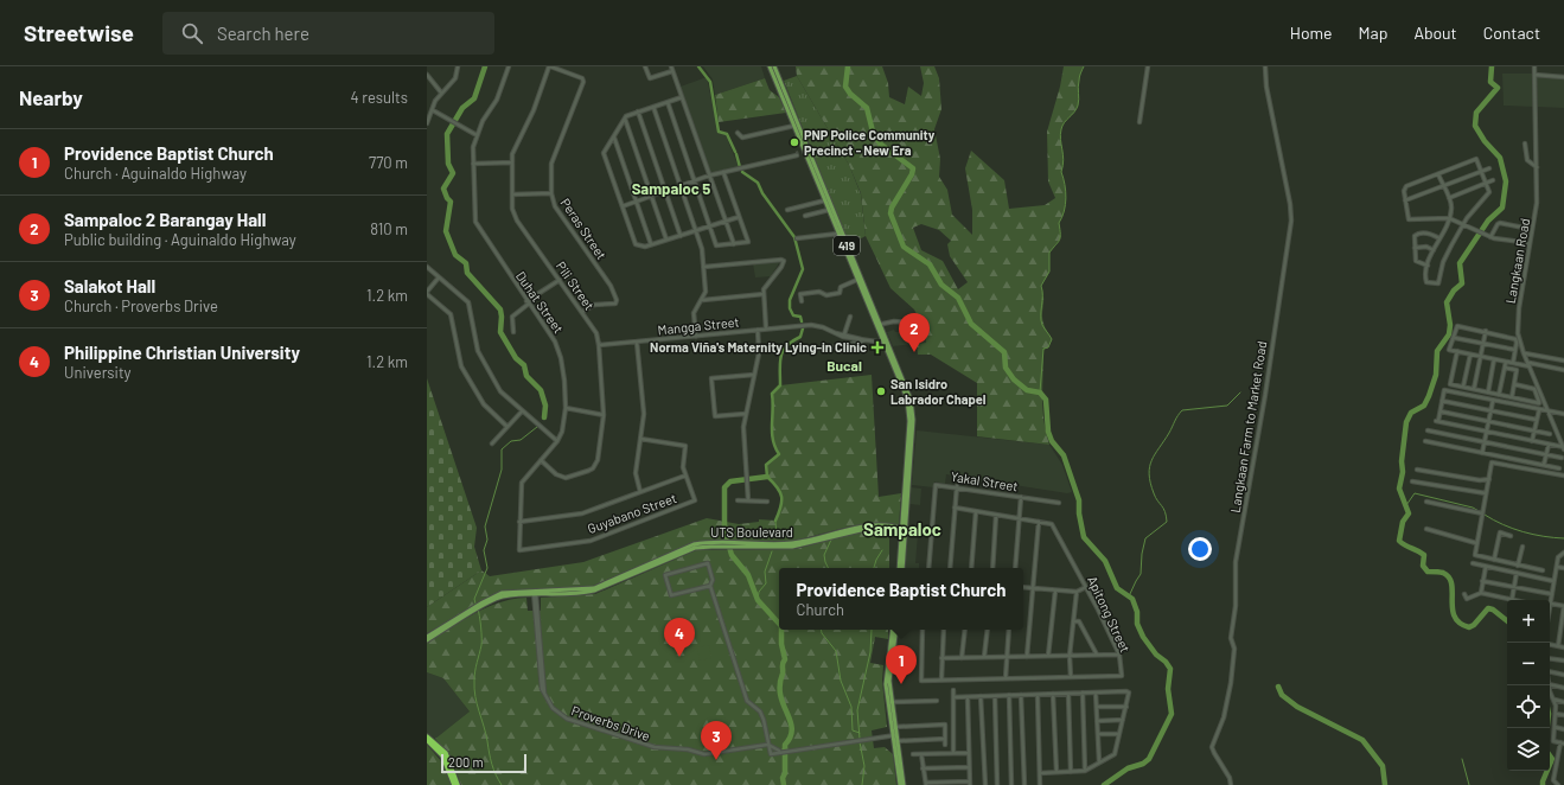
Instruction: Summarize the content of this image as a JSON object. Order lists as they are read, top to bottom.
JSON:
{
  "streets": {
    "main road": ["419", "UTS Boulevard"],
    "street": [
      "Peras Street",
      "Langkaan Road",
      "Pili Street",
      "Duhat Street",
      "Mangga Street",
      "Langkaan Farm to Market Road",
      "Yakal Street",
      "Guyabano Street",
      "Apitong Street",
      "Proverbs Drive"
    ]
  },
  "crossings": [
    ["Peras Street", "Pili Street"],
    ["419", "UTS Boulevard"],
    ["Pili Street", "Duhat Street"],
    ["Pili Street", "Mangga Street"],
    ["Duhat Street", "Guyabano Street"],
    ["UTS Boulevard", "Proverbs Drive"]
  ],
  "districts": ["Sampaloc 5", "Bucal", "Sampaloc"],
  "places": {
    "other": ["PNP Police Community Precinct - New Era", "San Isidro Labrador Chapel"],
    "health": ["Norma Viña's Maternity Lying-in Clinic"]
  },
  "scale_bar": "200 m",
  "page": {
    "header": "Streetwise",
    "search": "Search here",
    "nav": [
      "Home",
      "Map",
      "About",
      "Contact"
    ],
    "heading": ["Nearby", "4 results"],
    "list": [
      {
        "mark": "1",
        "name": "Providence Baptist Church",
        "note": "Church · Aguinaldo Highway",
        "value": "770 m"
      },
      {
        "mark": "2",
        "name": "Sampaloc 2 Barangay Hall",
        "note": "Public building · Aguinaldo Highway",
        "value": "810 m"
      },
      {
        "mark": "3",
        "name": "Salakot Hall",
        "note": "Church · Proverbs Drive",
        "value": "1.2 km"
      },
      {
        "mark": "4",
        "name": "Philippine Christian University",
        "note": "University",
        "value": "1.2 km"
      }
    ],
    "pins": [
      "2",
      "4",
      "1",
      "3"
    ],
    "popup": ["Providence Baptist Church", "Church"],
    "map_buttons": ["+", "−"],
    "scale": "200 m"
  }
}
